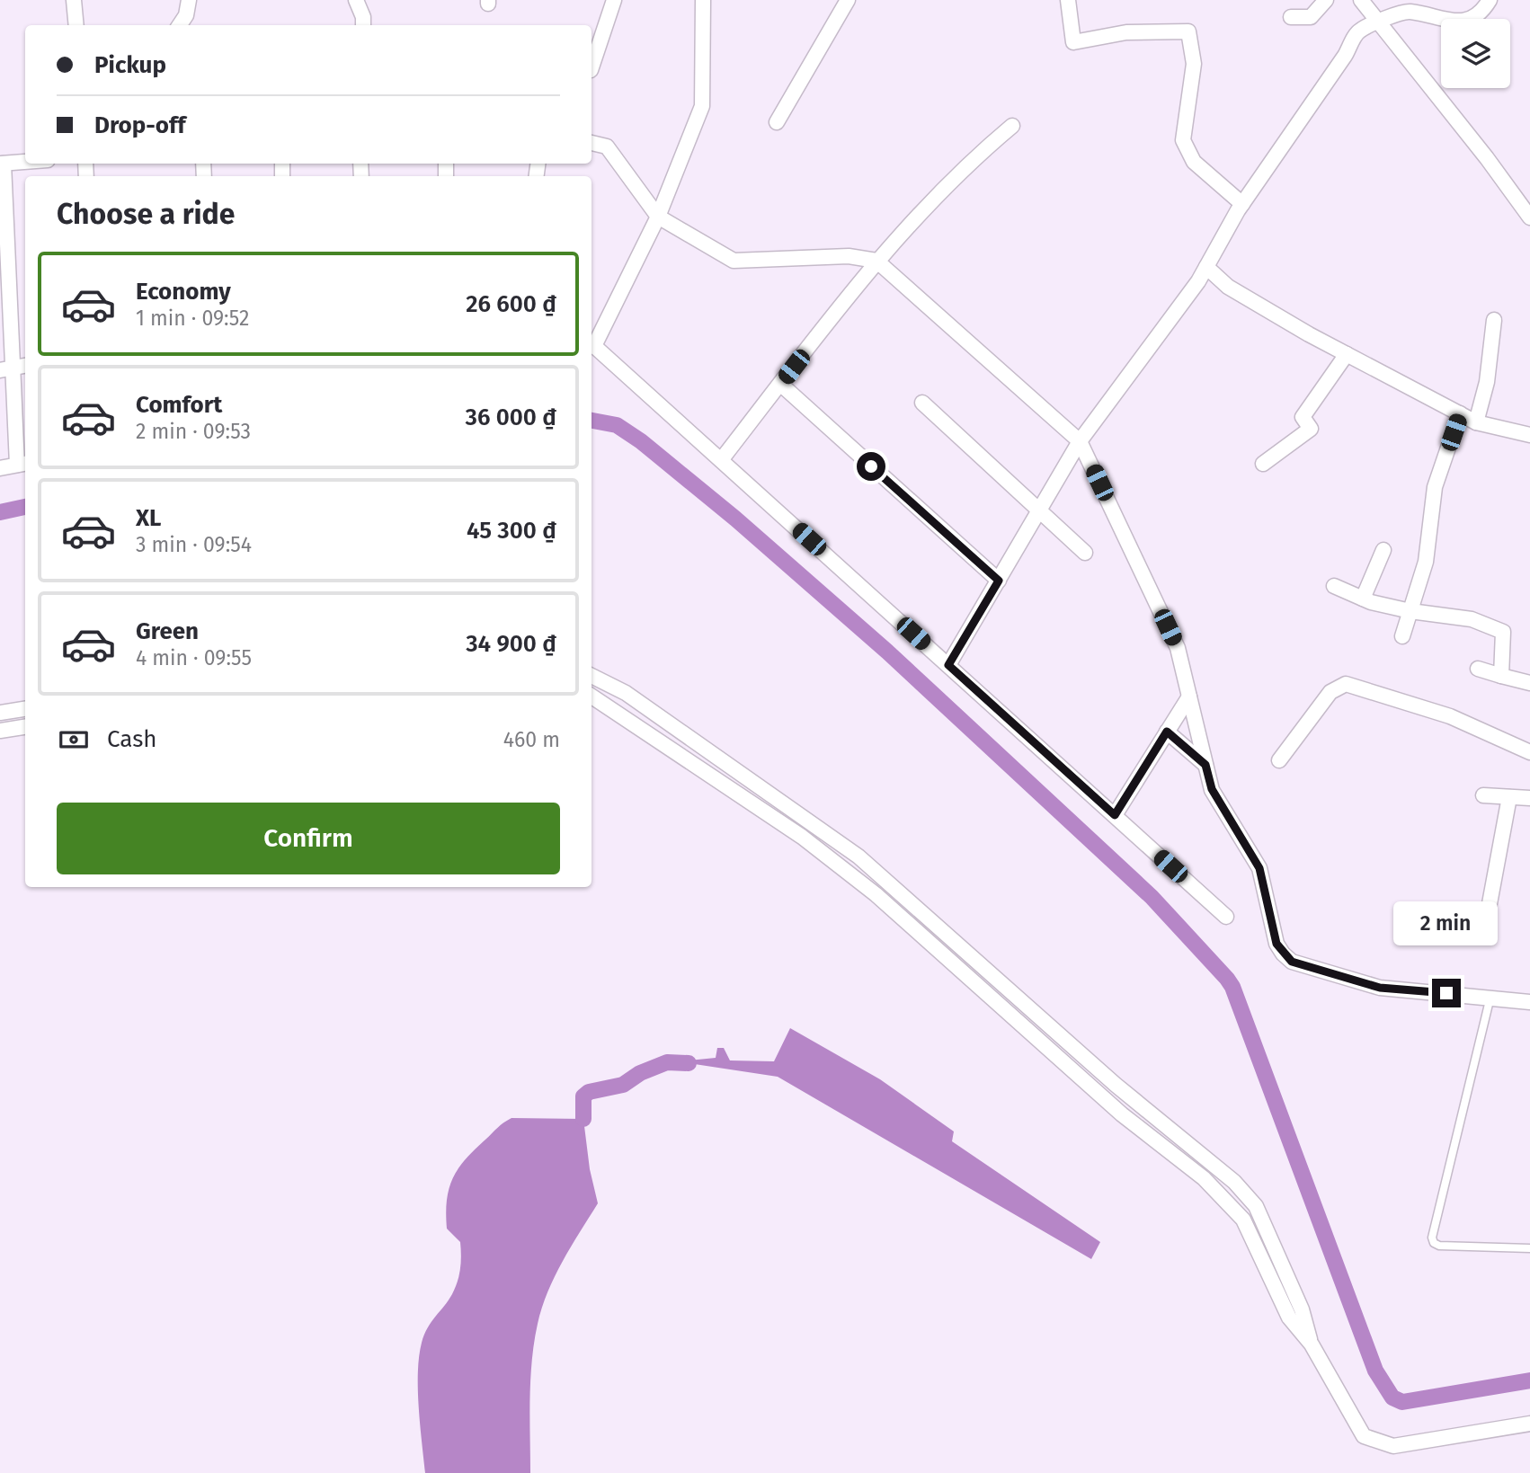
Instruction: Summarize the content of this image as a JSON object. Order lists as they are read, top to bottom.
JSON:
{
  "page": {
    "banner": ["Pickup", "Drop-off"],
    "heading": "Choose a ride",
    "list": [
      {
        "name": "Economy",
        "note": "1 min · 09:52",
        "value": "26 600 ₫"
      },
      {
        "name": "Comfort",
        "note": "2 min · 09:53",
        "value": "36 000 ₫"
      },
      {
        "name": "XL",
        "note": "3 min · 09:54",
        "value": "45 300 ₫"
      },
      {
        "name": "Green",
        "note": "4 min · 09:55",
        "value": "34 900 ₫"
      }
    ],
    "pay": ["Cash", "460 m"],
    "buttons": "Confirm",
    "bubble": "2 min"
  }
}
